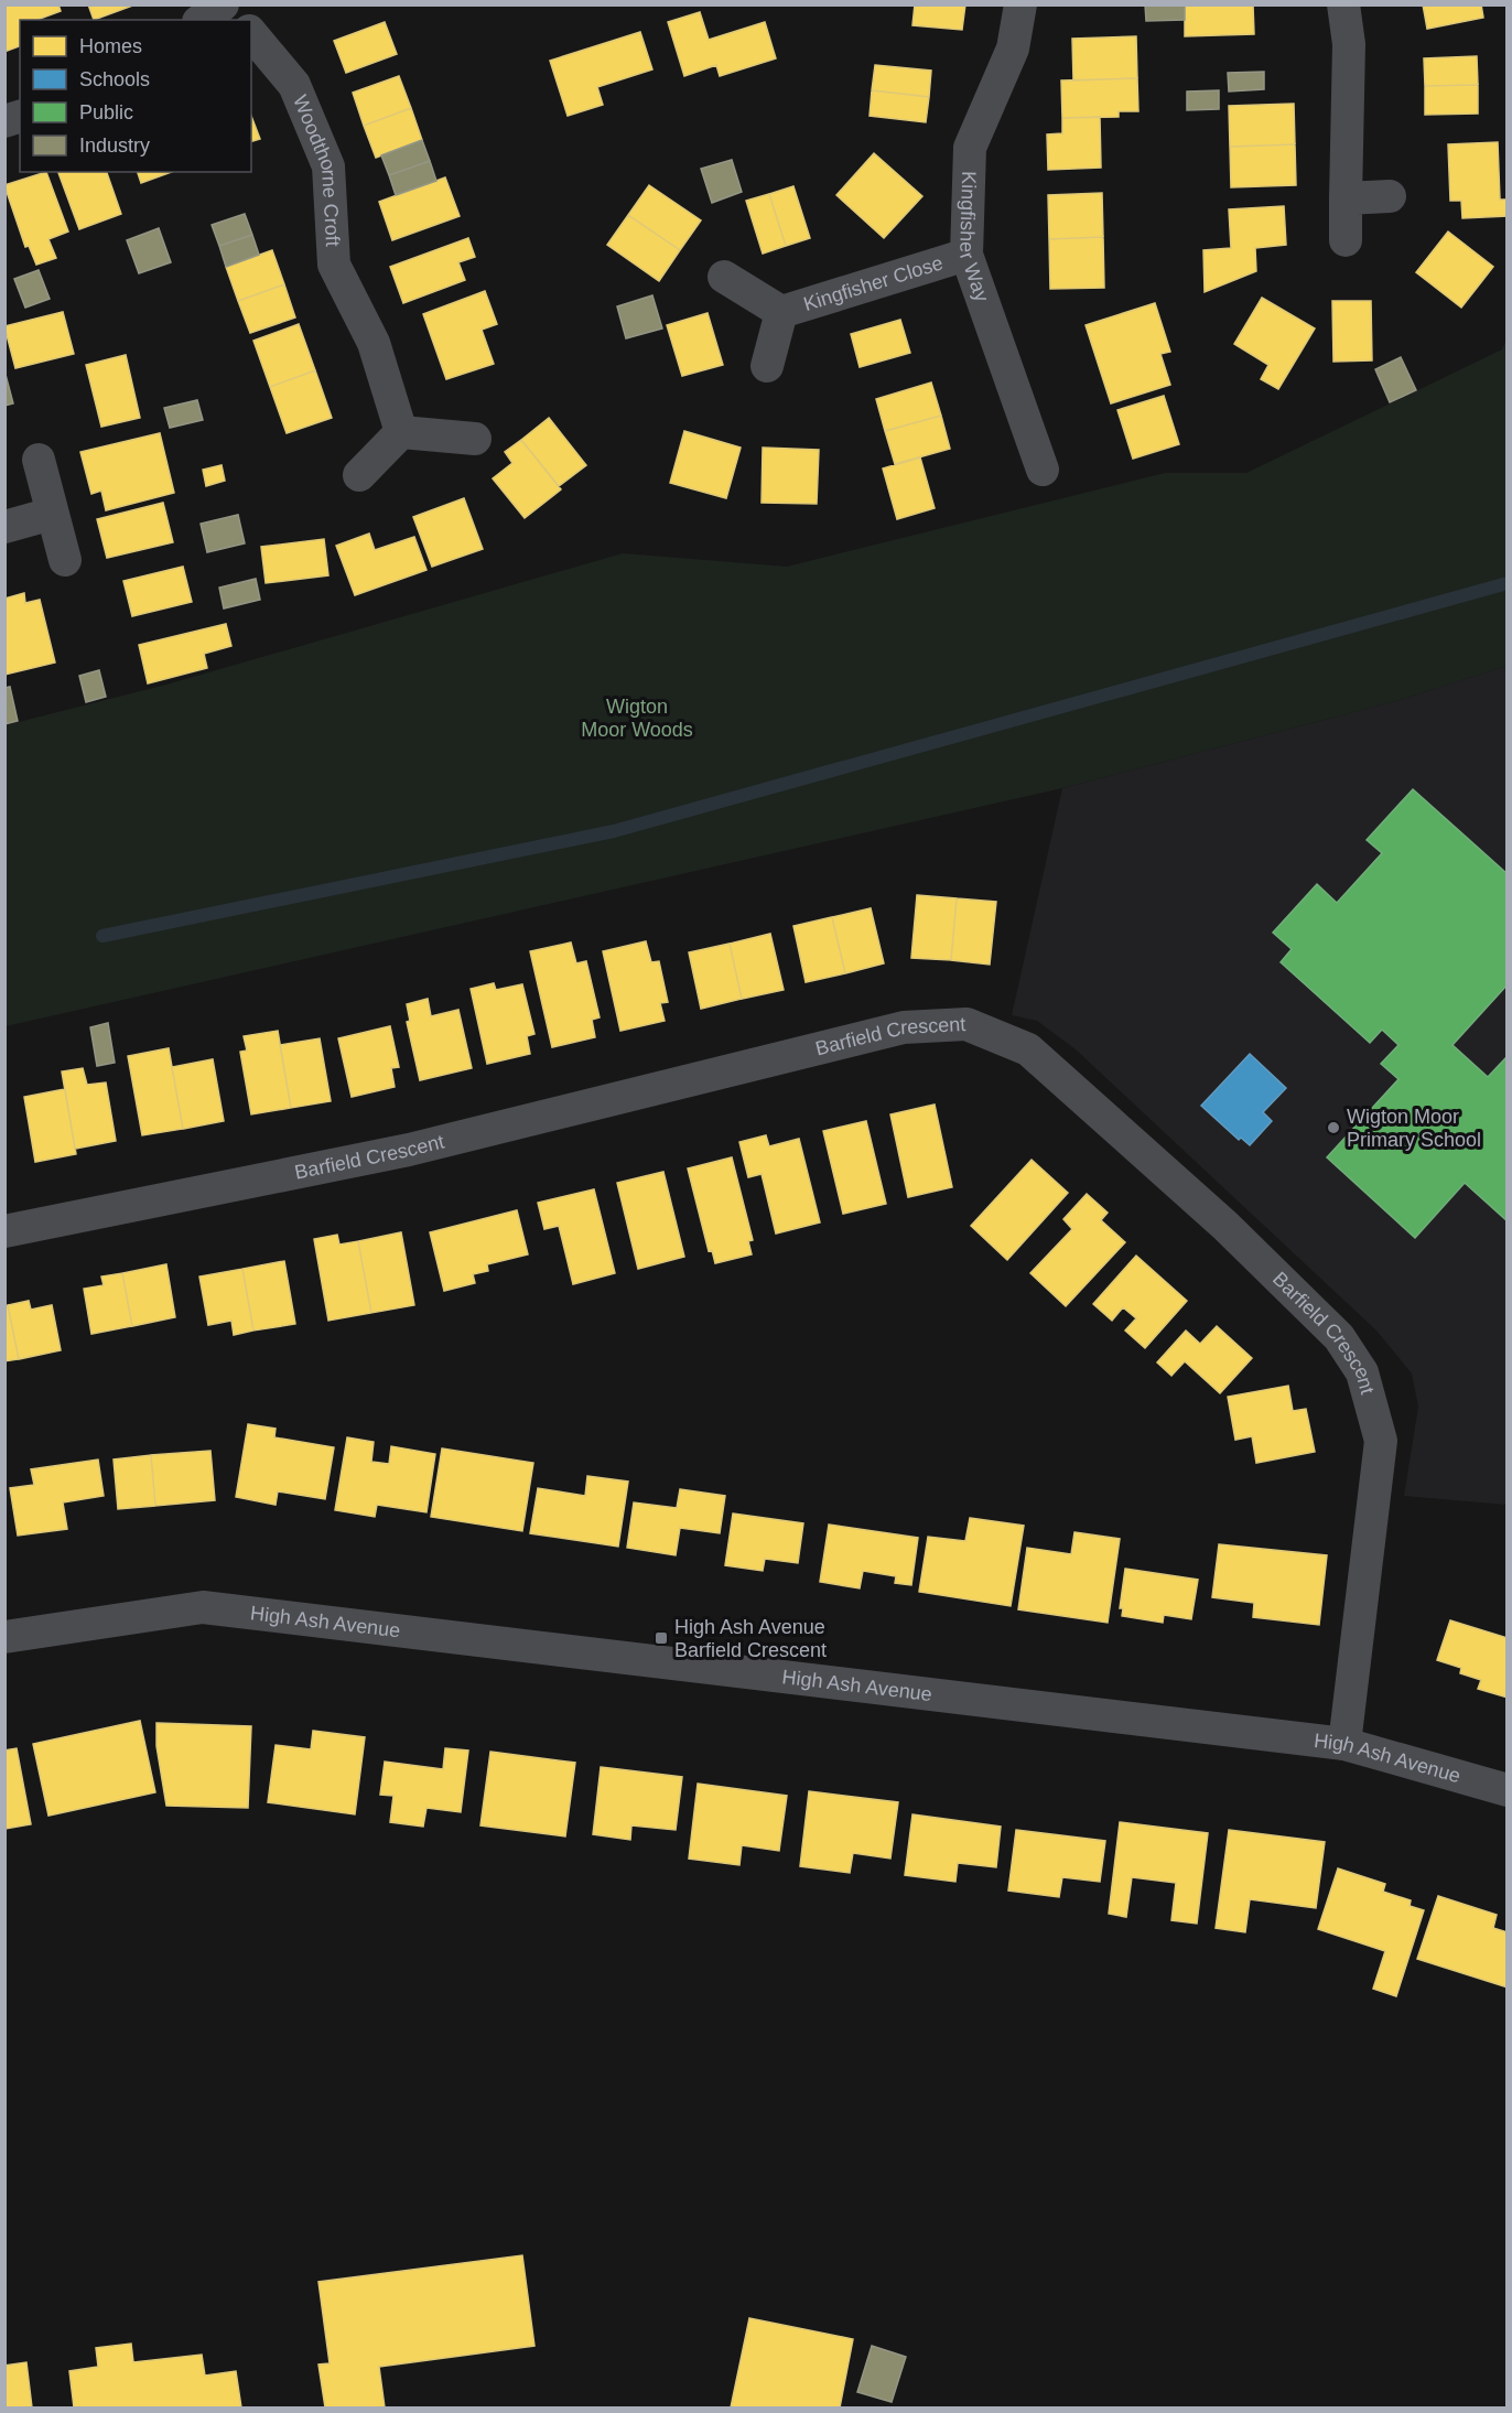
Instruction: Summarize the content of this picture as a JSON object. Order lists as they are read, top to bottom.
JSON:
{
  "streets": {
    "street": [
      "Woodthorne Croft",
      "Kingfisher Way",
      "Kingfisher Close",
      "Barfield Crescent",
      "High Ash Avenue"
    ]
  },
  "crossings": [
    ["Kingfisher Way", "Kingfisher Close"],
    ["Barfield Crescent", "High Ash Avenue"]
  ],
  "parks": ["Wigton Moor Woods"],
  "places": {
    "other": ["Wigton Moor Primary School"],
    "transit": ["High Ash Avenue Barfield Crescent"]
  },
  "legend": [
    "Homes",
    "Schools",
    "Public",
    "Industry"
  ]
}
